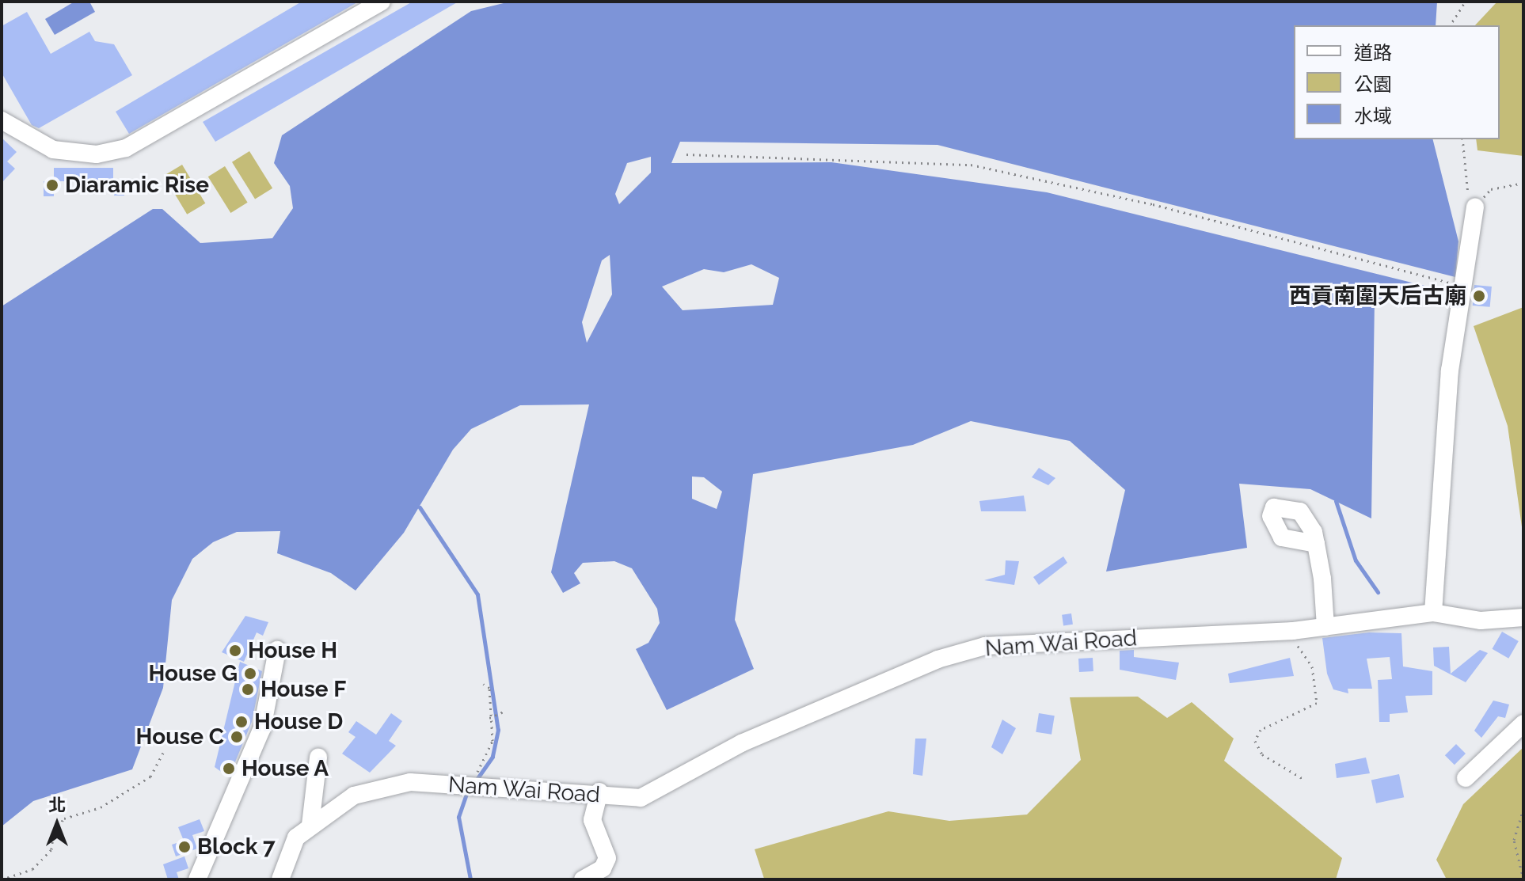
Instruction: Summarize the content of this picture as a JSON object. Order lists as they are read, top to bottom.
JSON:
{
  "streets": {
    "street": ["Nam Wai Road"]
  },
  "places": [
    "Diaramic Rise",
    "西貢南圍天后古廟",
    "House H",
    "House G",
    "House F",
    "House D",
    "House C",
    "House A",
    "Block 7"
  ],
  "legend": ["道路", "公園", "水域"],
  "north": "top"
}
